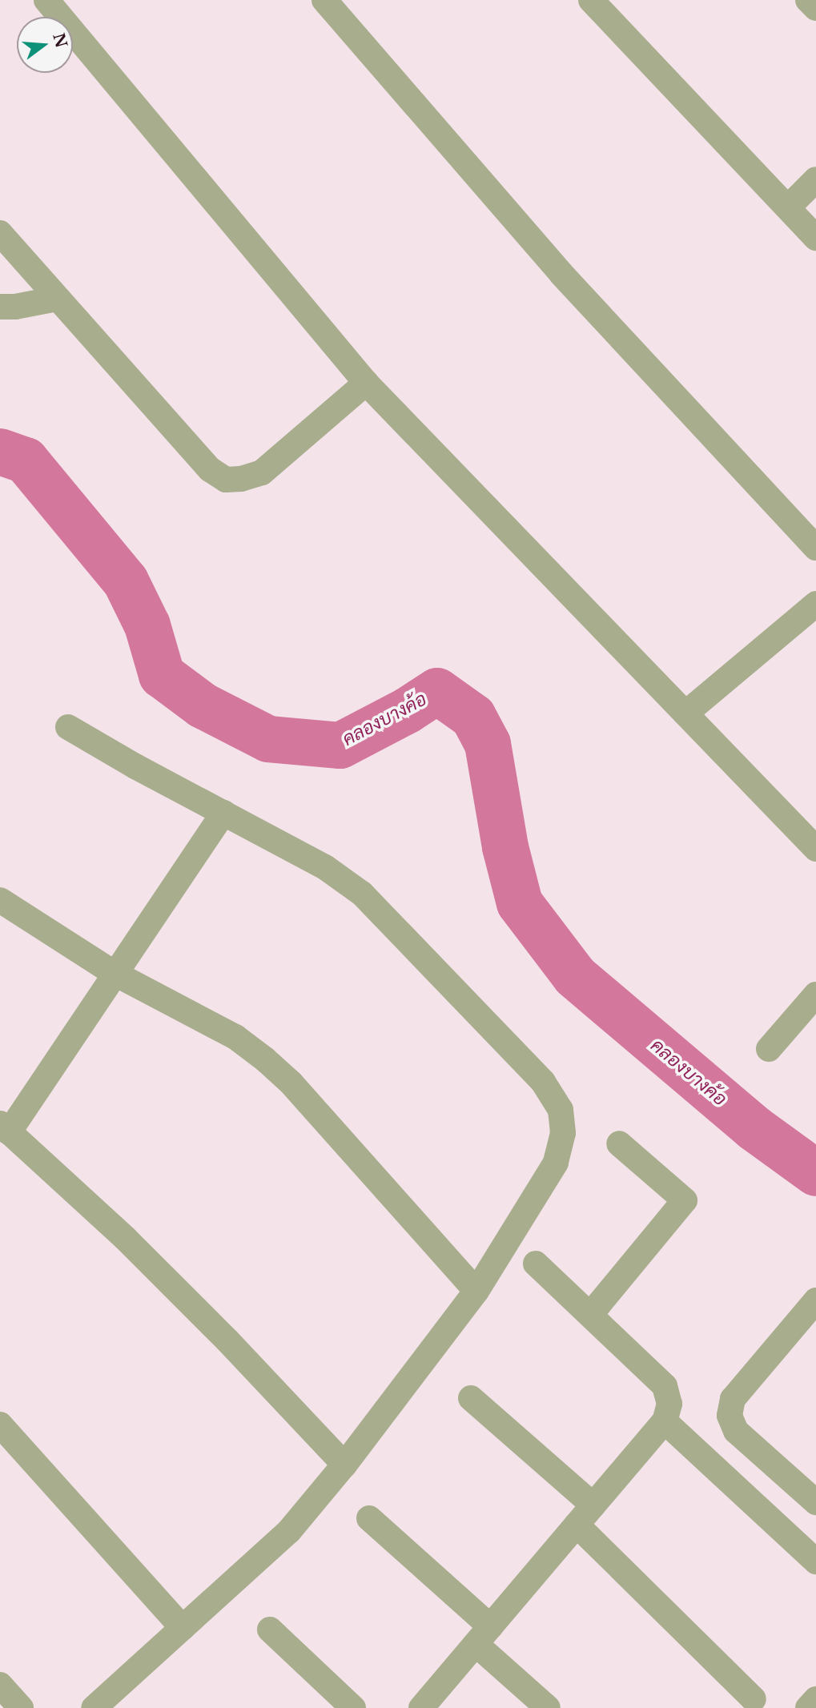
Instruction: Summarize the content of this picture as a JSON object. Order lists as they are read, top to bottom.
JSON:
{
  "water": ["คลองบางค้อ"],
  "north": "right"
}
